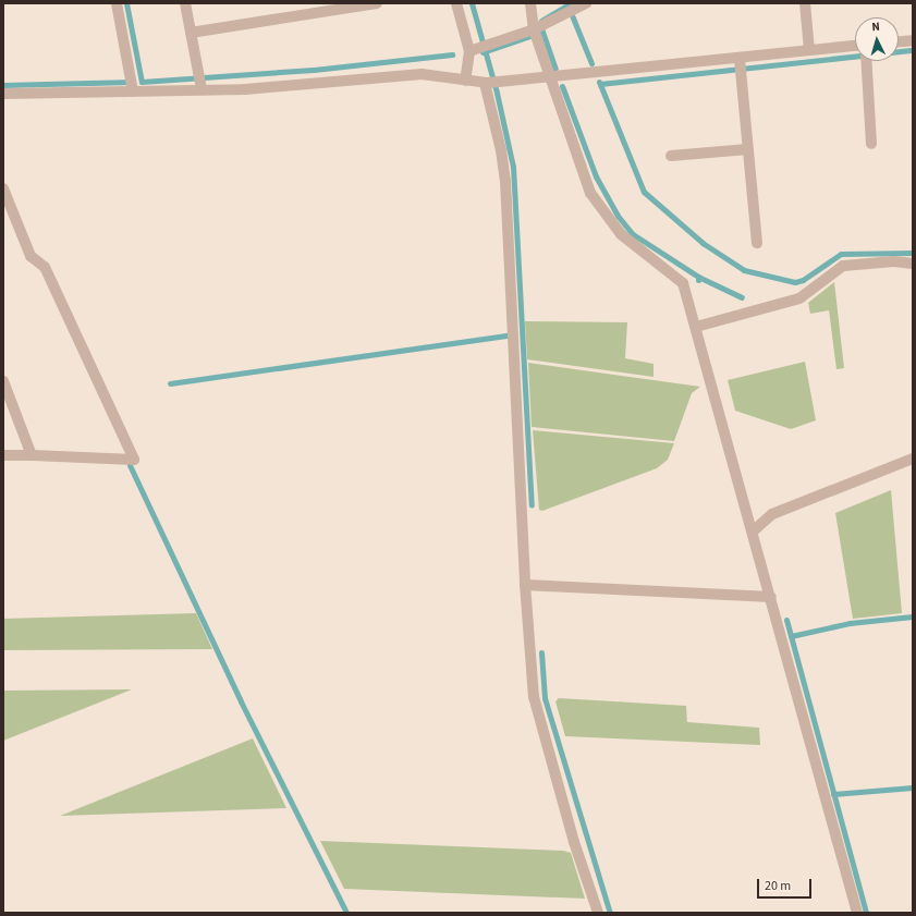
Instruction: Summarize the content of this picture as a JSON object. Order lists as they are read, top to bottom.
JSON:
{
  "scale_bar": "20 m",
  "north": "top"
}
